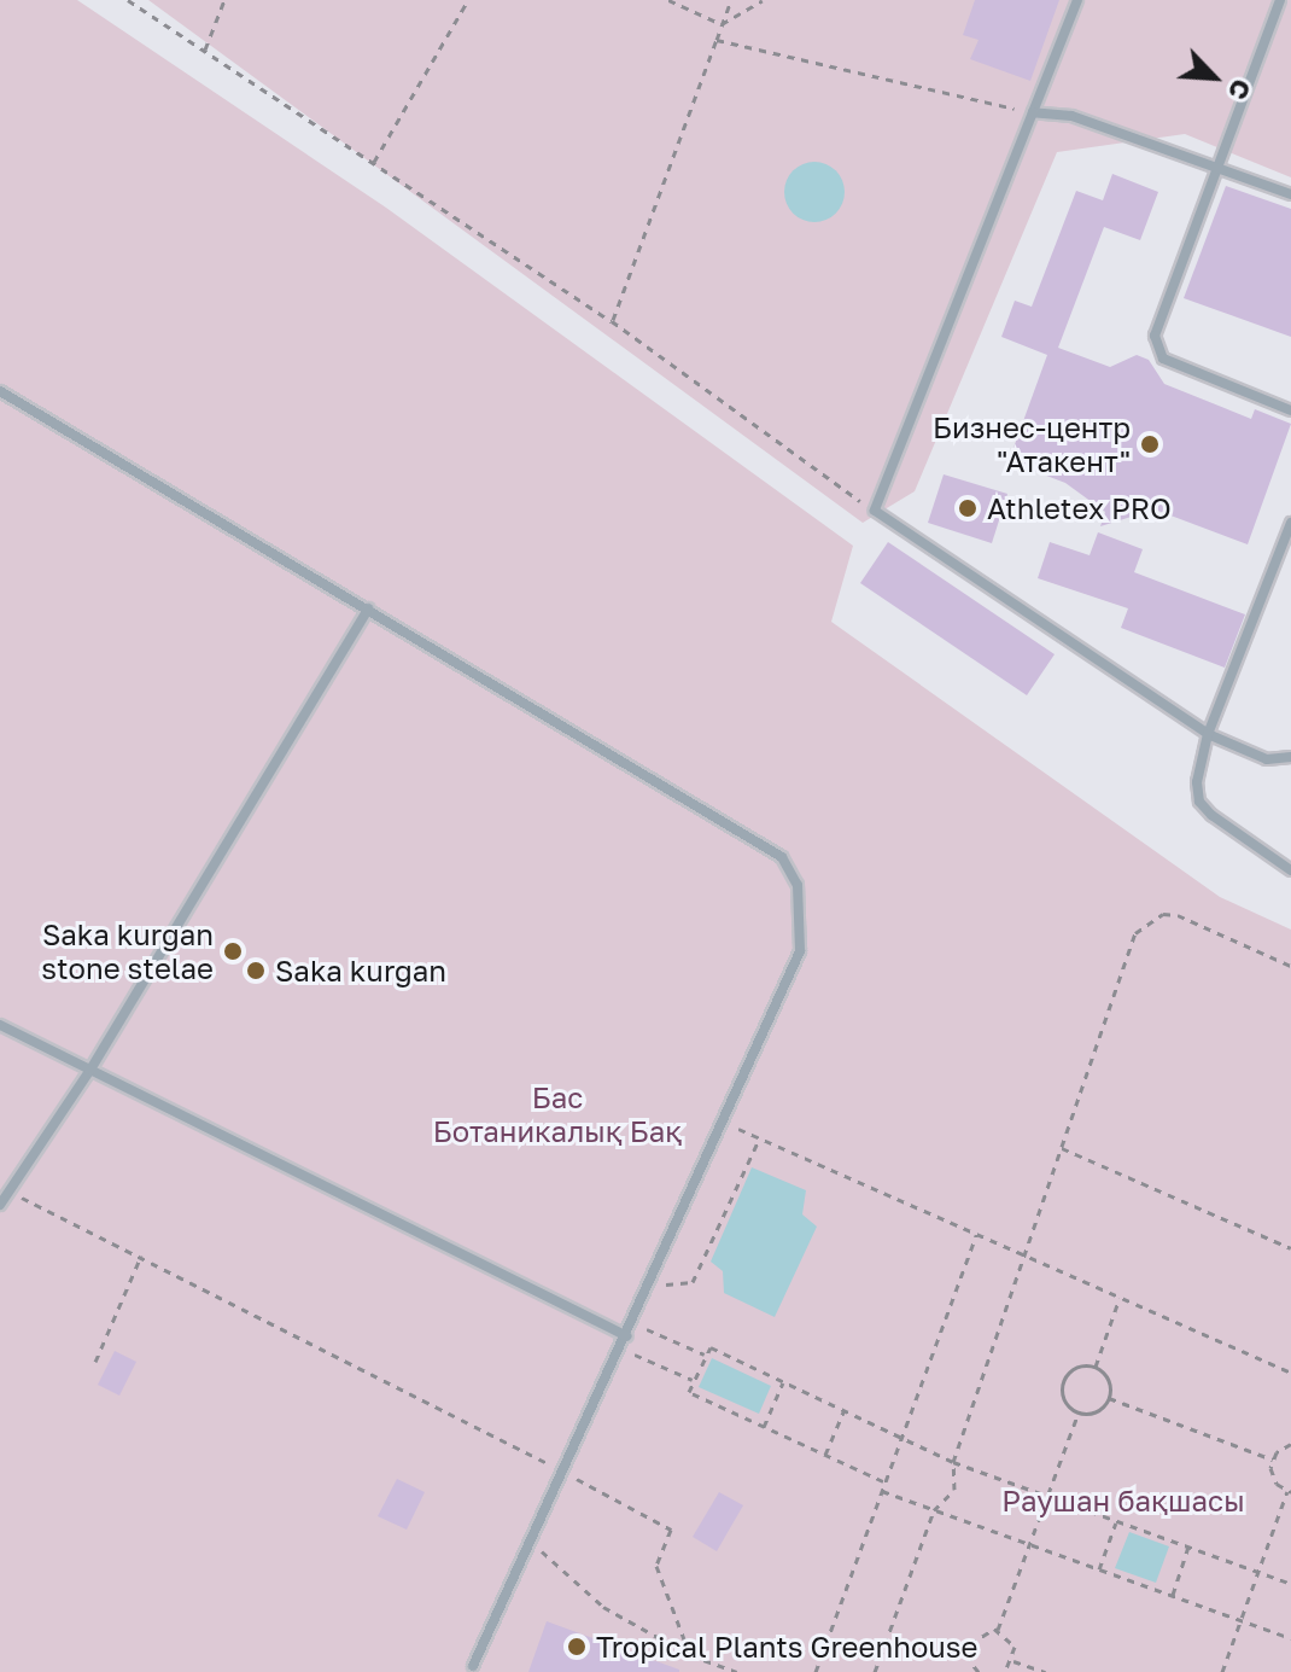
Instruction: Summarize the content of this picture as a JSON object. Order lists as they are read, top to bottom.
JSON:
{
  "parks": ["Бас Ботаникалық Бақ", "Раушан бақшасы"],
  "places": [
    "Бизнес-центр \"Атакент\"",
    "Athletex PRO",
    "Saka kurgan stone stelae",
    "Saka kurgan",
    "Tropical Plants Greenhouse"
  ],
  "north": "bottom right"
}
